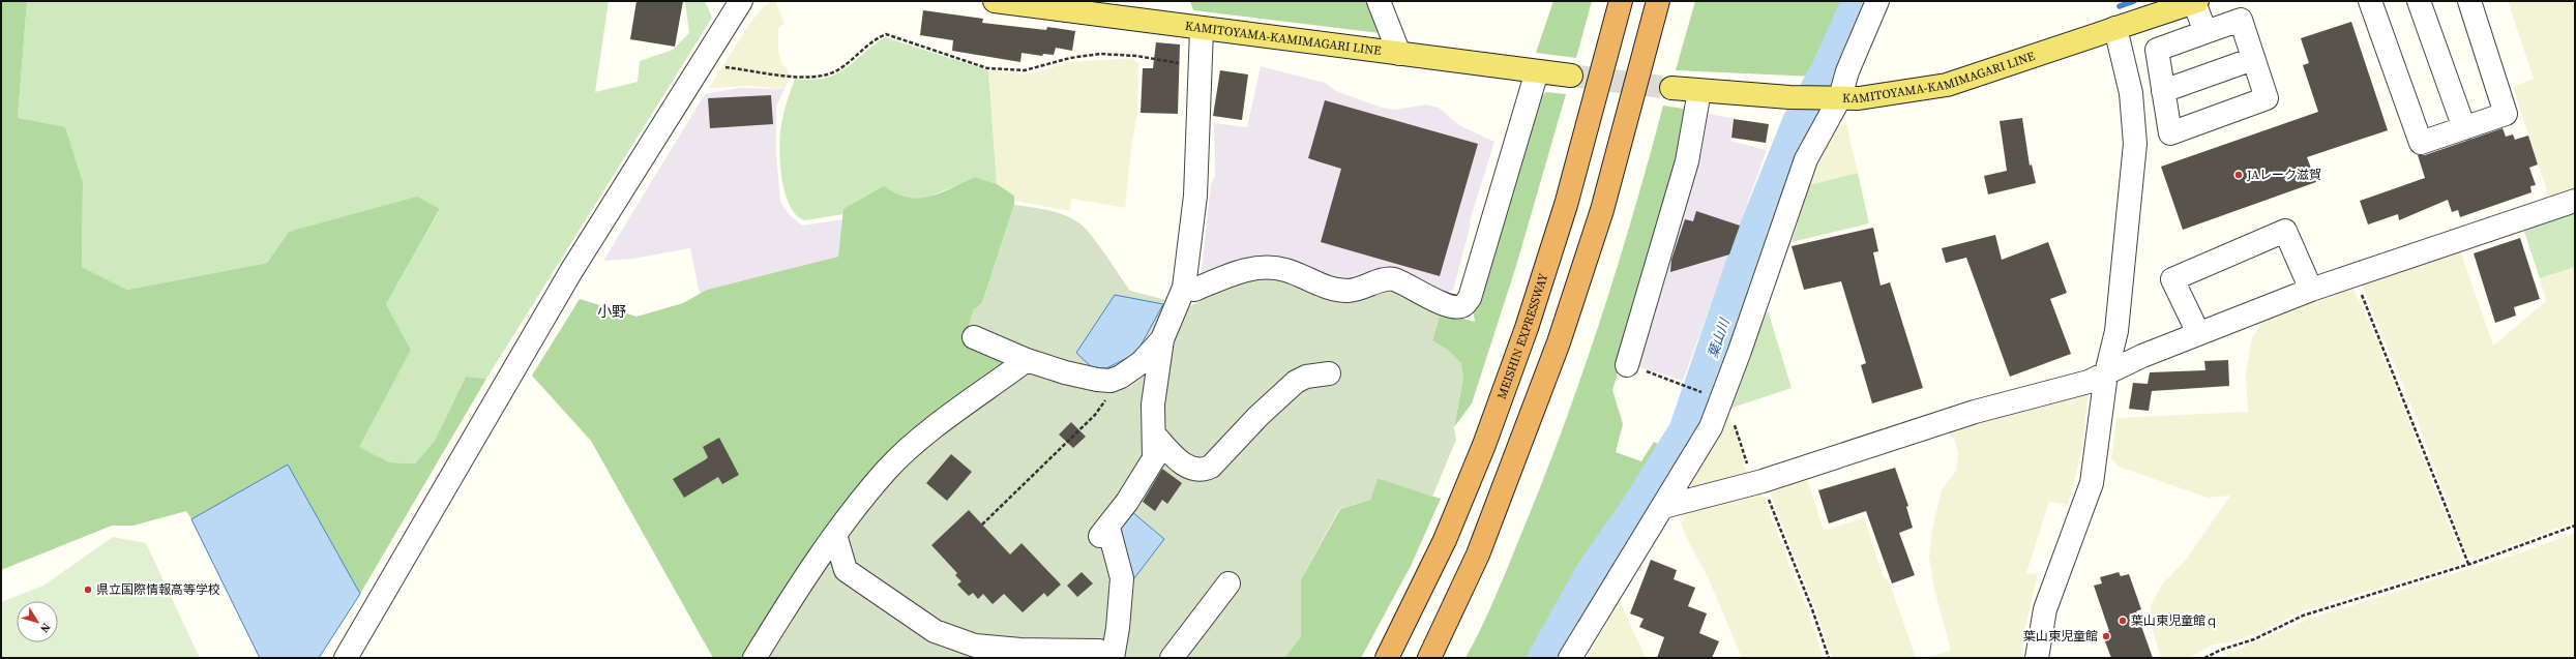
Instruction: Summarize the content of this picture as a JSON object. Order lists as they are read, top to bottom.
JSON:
{
  "streets": {
    "highway": ["MEISHIN EXPRESSWAY"],
    "main road": ["KAMITOYAMA-KAMIMAGARI LINE"]
  },
  "districts": ["小野"],
  "water": ["葉山川"],
  "places": [
    "JAレーク滋賀",
    "県立国際情報高等学校",
    "葉山東児童館ｑ",
    "葉山東児童館"
  ],
  "north": "bottom right"
}
